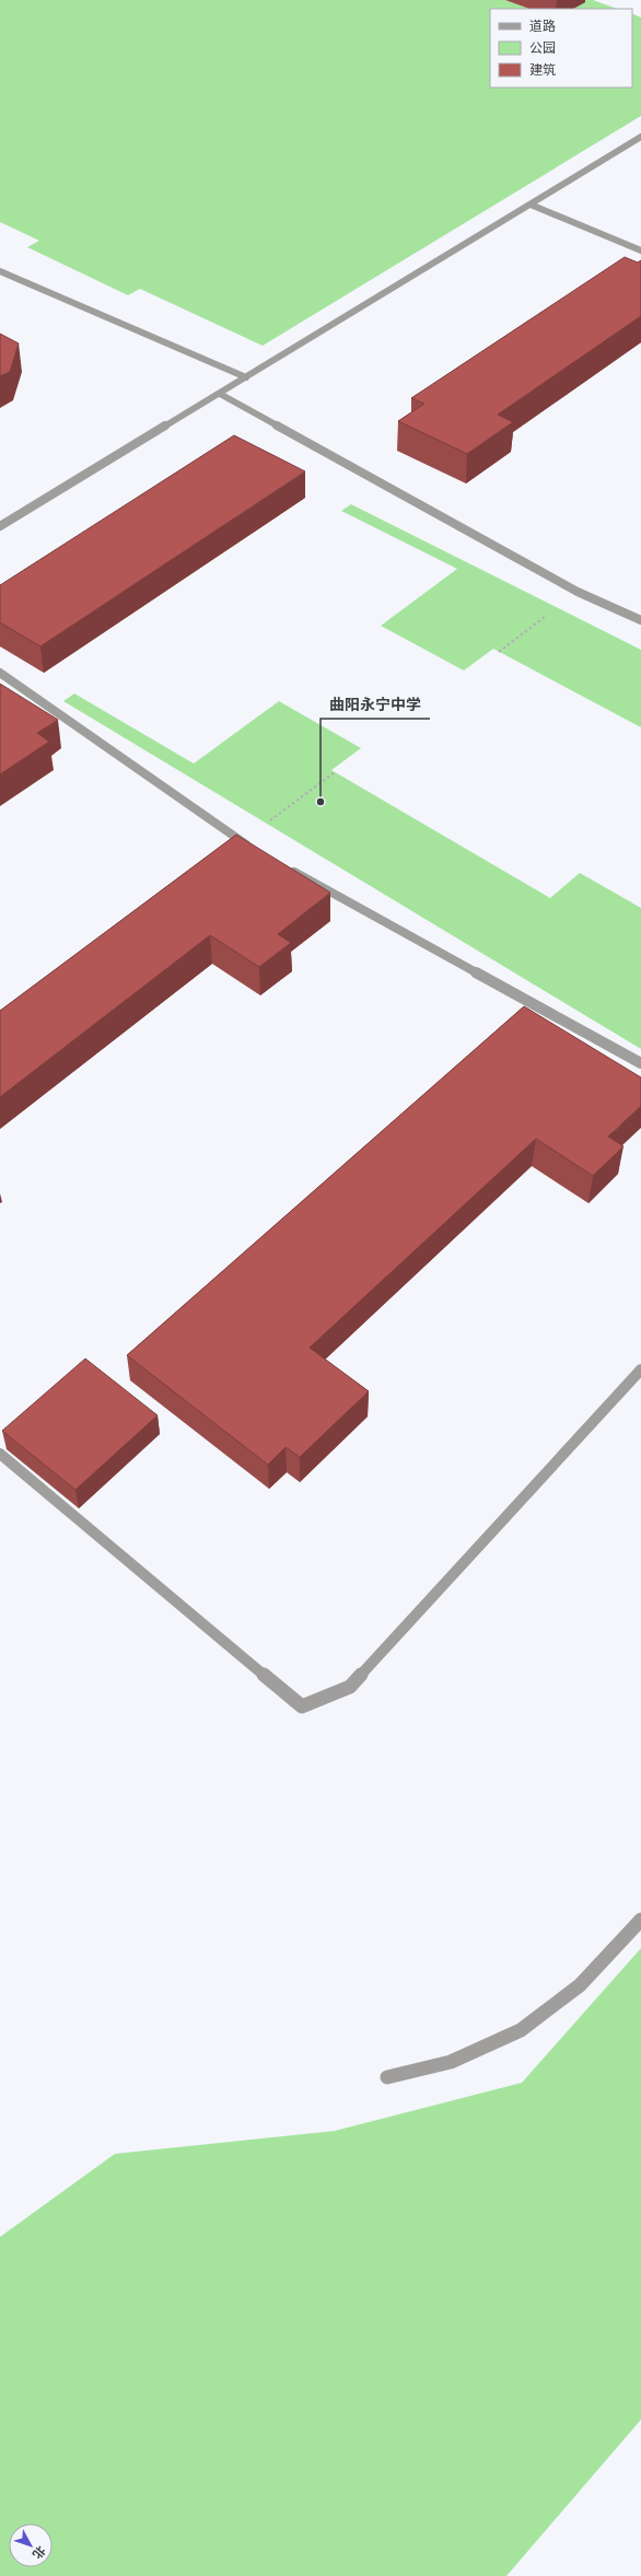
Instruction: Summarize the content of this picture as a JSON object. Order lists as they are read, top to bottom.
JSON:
{
  "places": ["曲阳永宁中学"],
  "legend": ["道路", "公园", "建筑"],
  "north": "bottom right"
}
